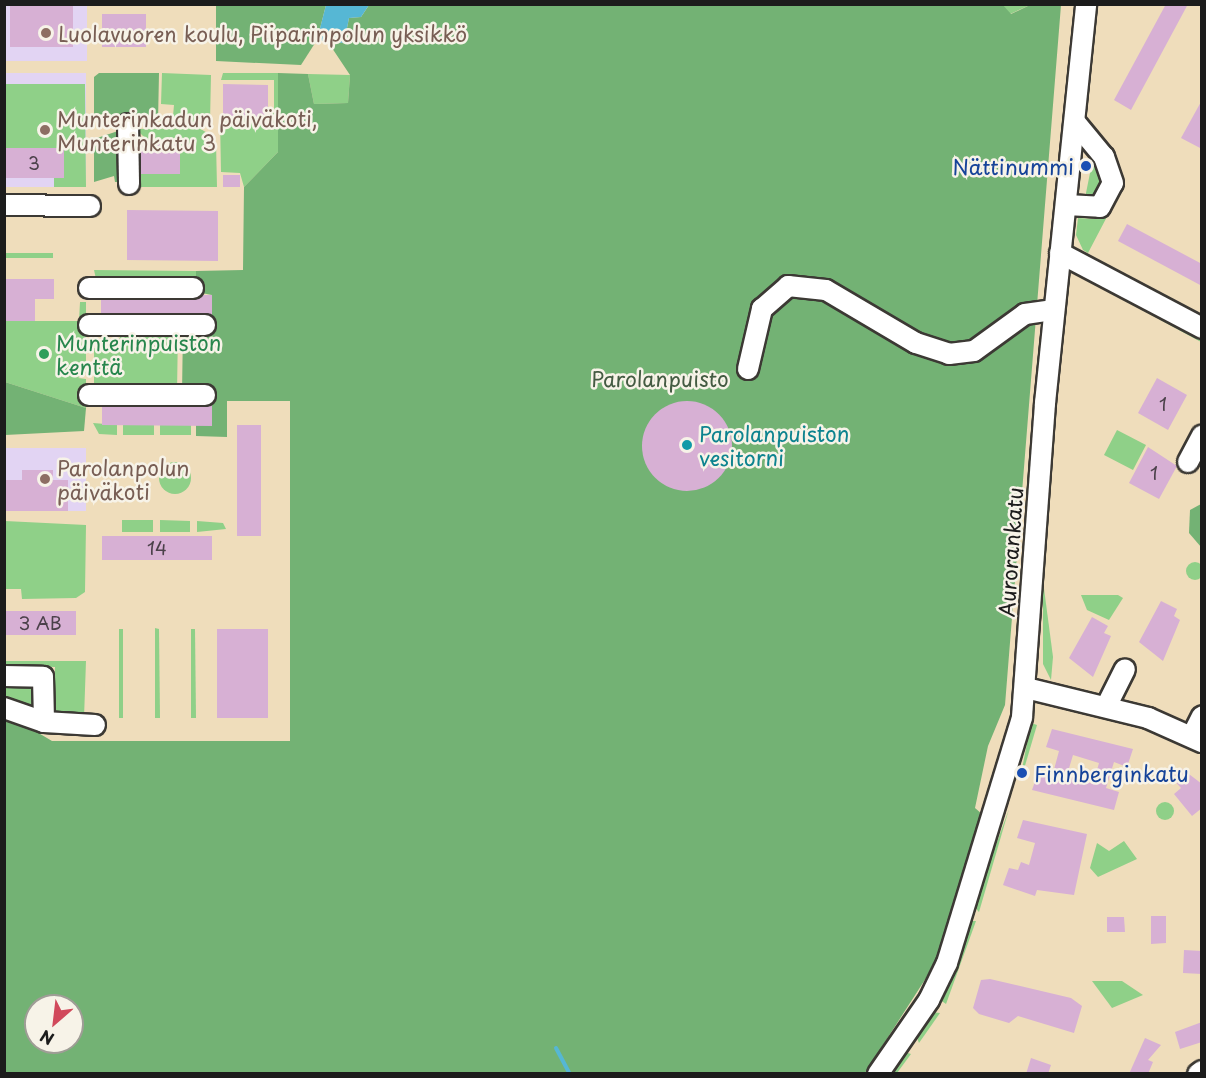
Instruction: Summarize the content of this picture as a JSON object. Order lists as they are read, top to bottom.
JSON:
{
  "streets": {
    "street": ["Aurorankatu"]
  },
  "parks": ["Parolanpuisto"],
  "places": [
    "Luolavuoren koulu, Piiparinpolun yksikkö",
    "Munterinkadun päiväkoti, Munterinkatu 3",
    "Nättinummi",
    "Munterinpuiston kenttä",
    "Parolanpuiston vesitorni",
    "Parolanpolun päiväkoti",
    "Finnberginkatu"
  ],
  "house_numbers": [
    "3",
    "1",
    "1",
    "14",
    "3 AB"
  ],
  "north": "bottom left"
}
